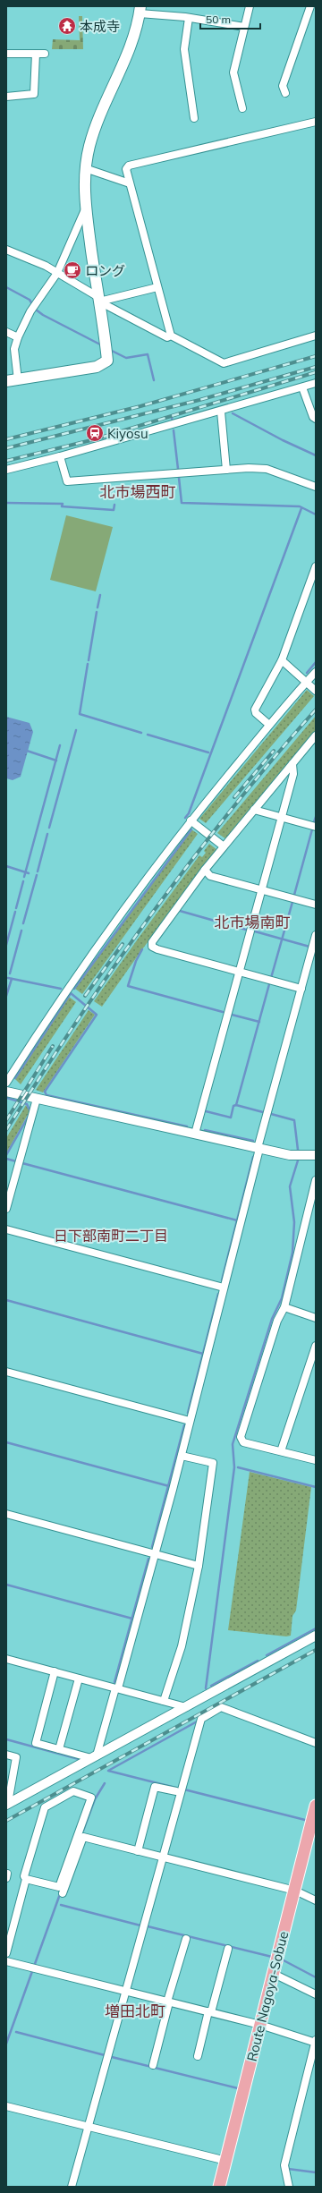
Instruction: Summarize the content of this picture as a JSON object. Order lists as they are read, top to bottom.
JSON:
{
  "streets": {
    "main road": ["Route Nagoya-Sobue"]
  },
  "districts": [
    "北市場西町",
    "北市場南町",
    "日下部南町二丁目",
    "増田北町"
  ],
  "places": {
    "temple": ["本成寺"],
    "cafe": ["ロング"],
    "station": ["Kiyosu"]
  },
  "scale_bar": "50 m"
}
